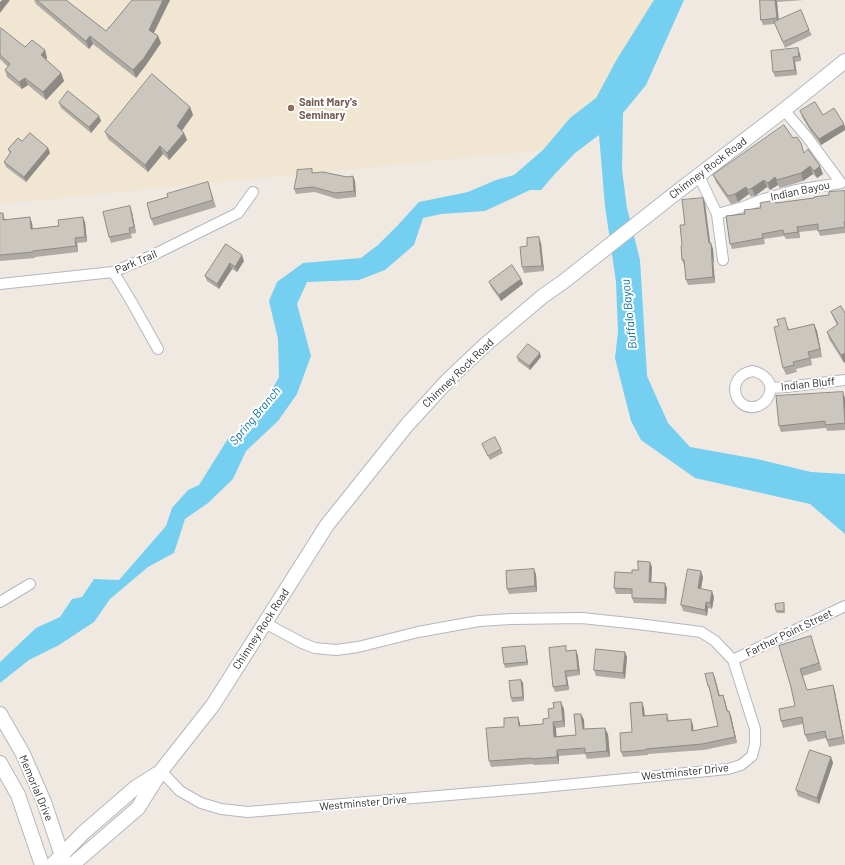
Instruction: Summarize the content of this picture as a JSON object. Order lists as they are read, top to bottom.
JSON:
{
  "streets": {
    "main road": ["Chimney Rock Road", "Memorial Drive"],
    "street": [
      "Indian Bayou",
      "Park Trail",
      "Indian Bluff",
      "Farther Point Street",
      "Westminster Drive"
    ]
  },
  "crossings": [
    ["Chimney Rock Road", "Indian Bayou"],
    ["Chimney Rock Road", "Westminster Drive"],
    ["Chimney Rock Road", "Memorial Drive"],
    ["Farther Point Street", "Westminster Drive"]
  ],
  "water": ["Buffalo Bayou", "Spring Branch"],
  "places": ["Saint Mary's Seminary"]
}
